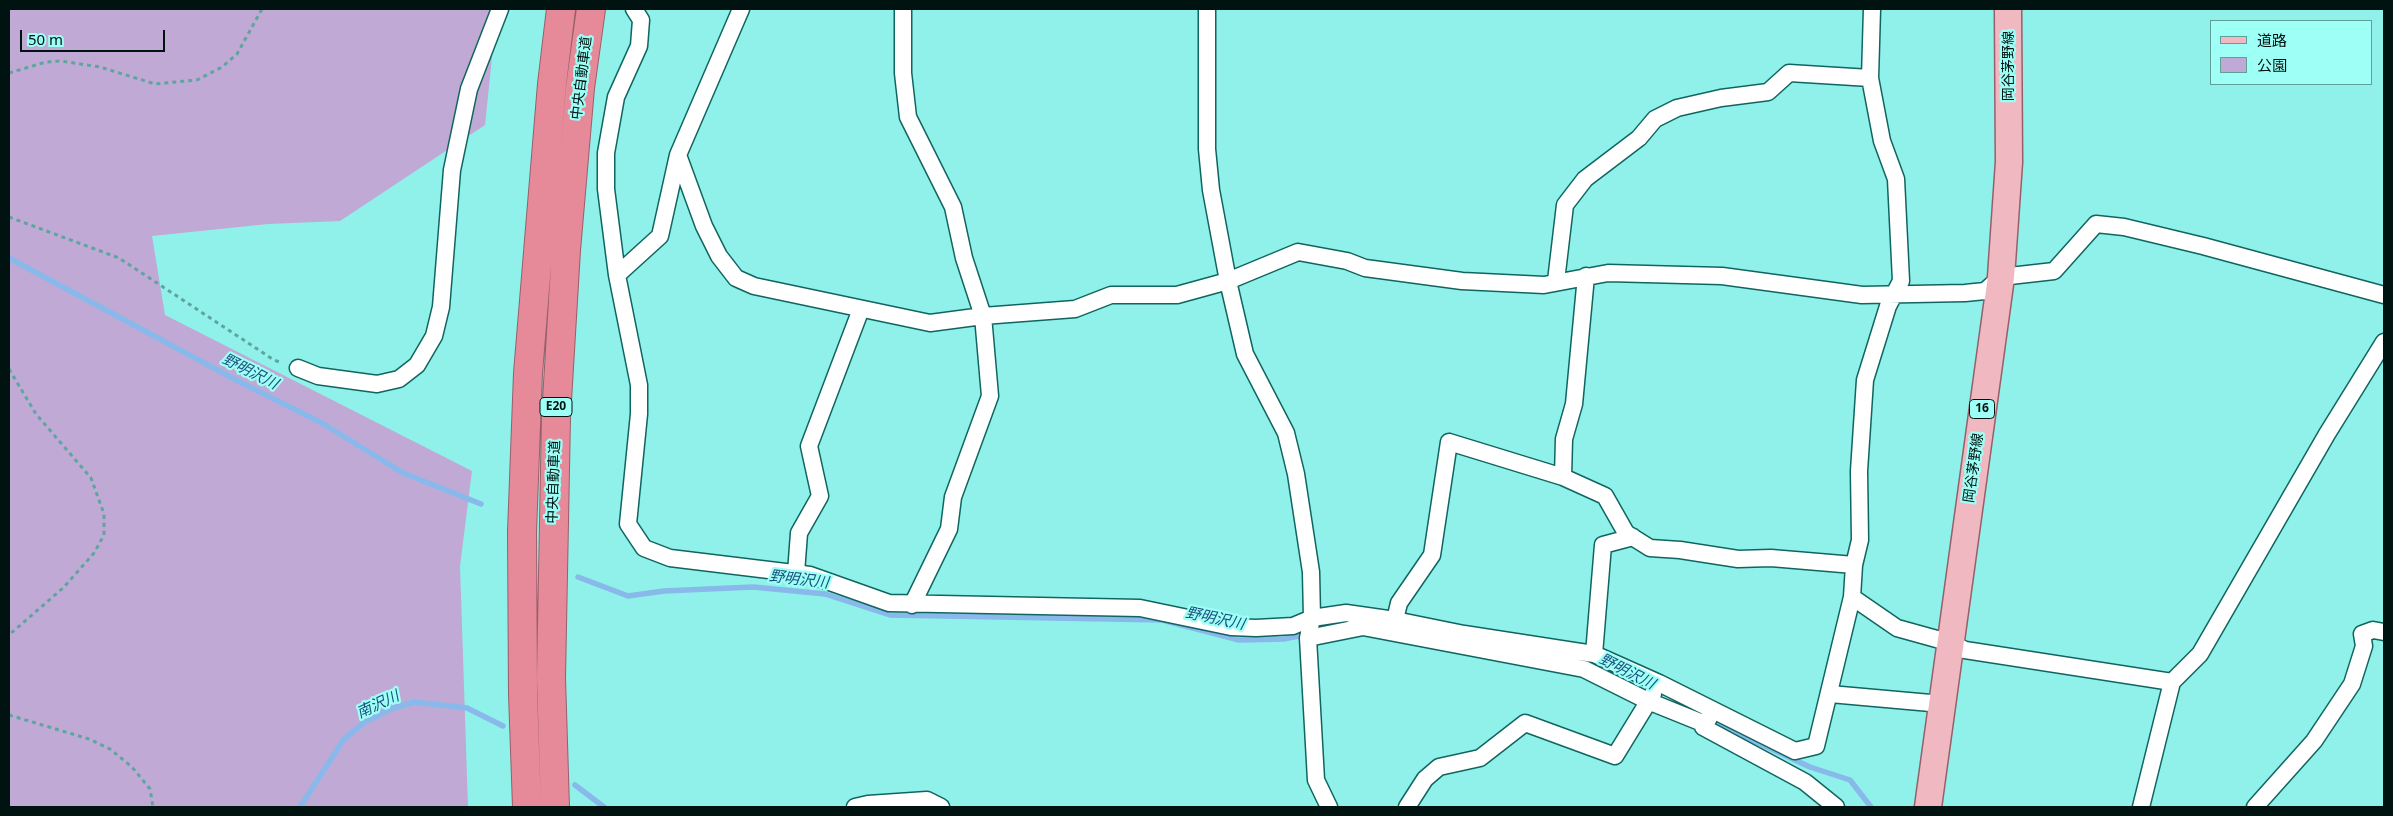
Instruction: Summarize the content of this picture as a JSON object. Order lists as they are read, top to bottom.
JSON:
{
  "streets": {
    "highway": ["中央自動車道", "E20"],
    "main road": ["岡谷茅野線", "16"]
  },
  "water": ["野明沢川", "南沢川"],
  "legend": ["道路", "公園"],
  "scale_bar": "50 m"
}
